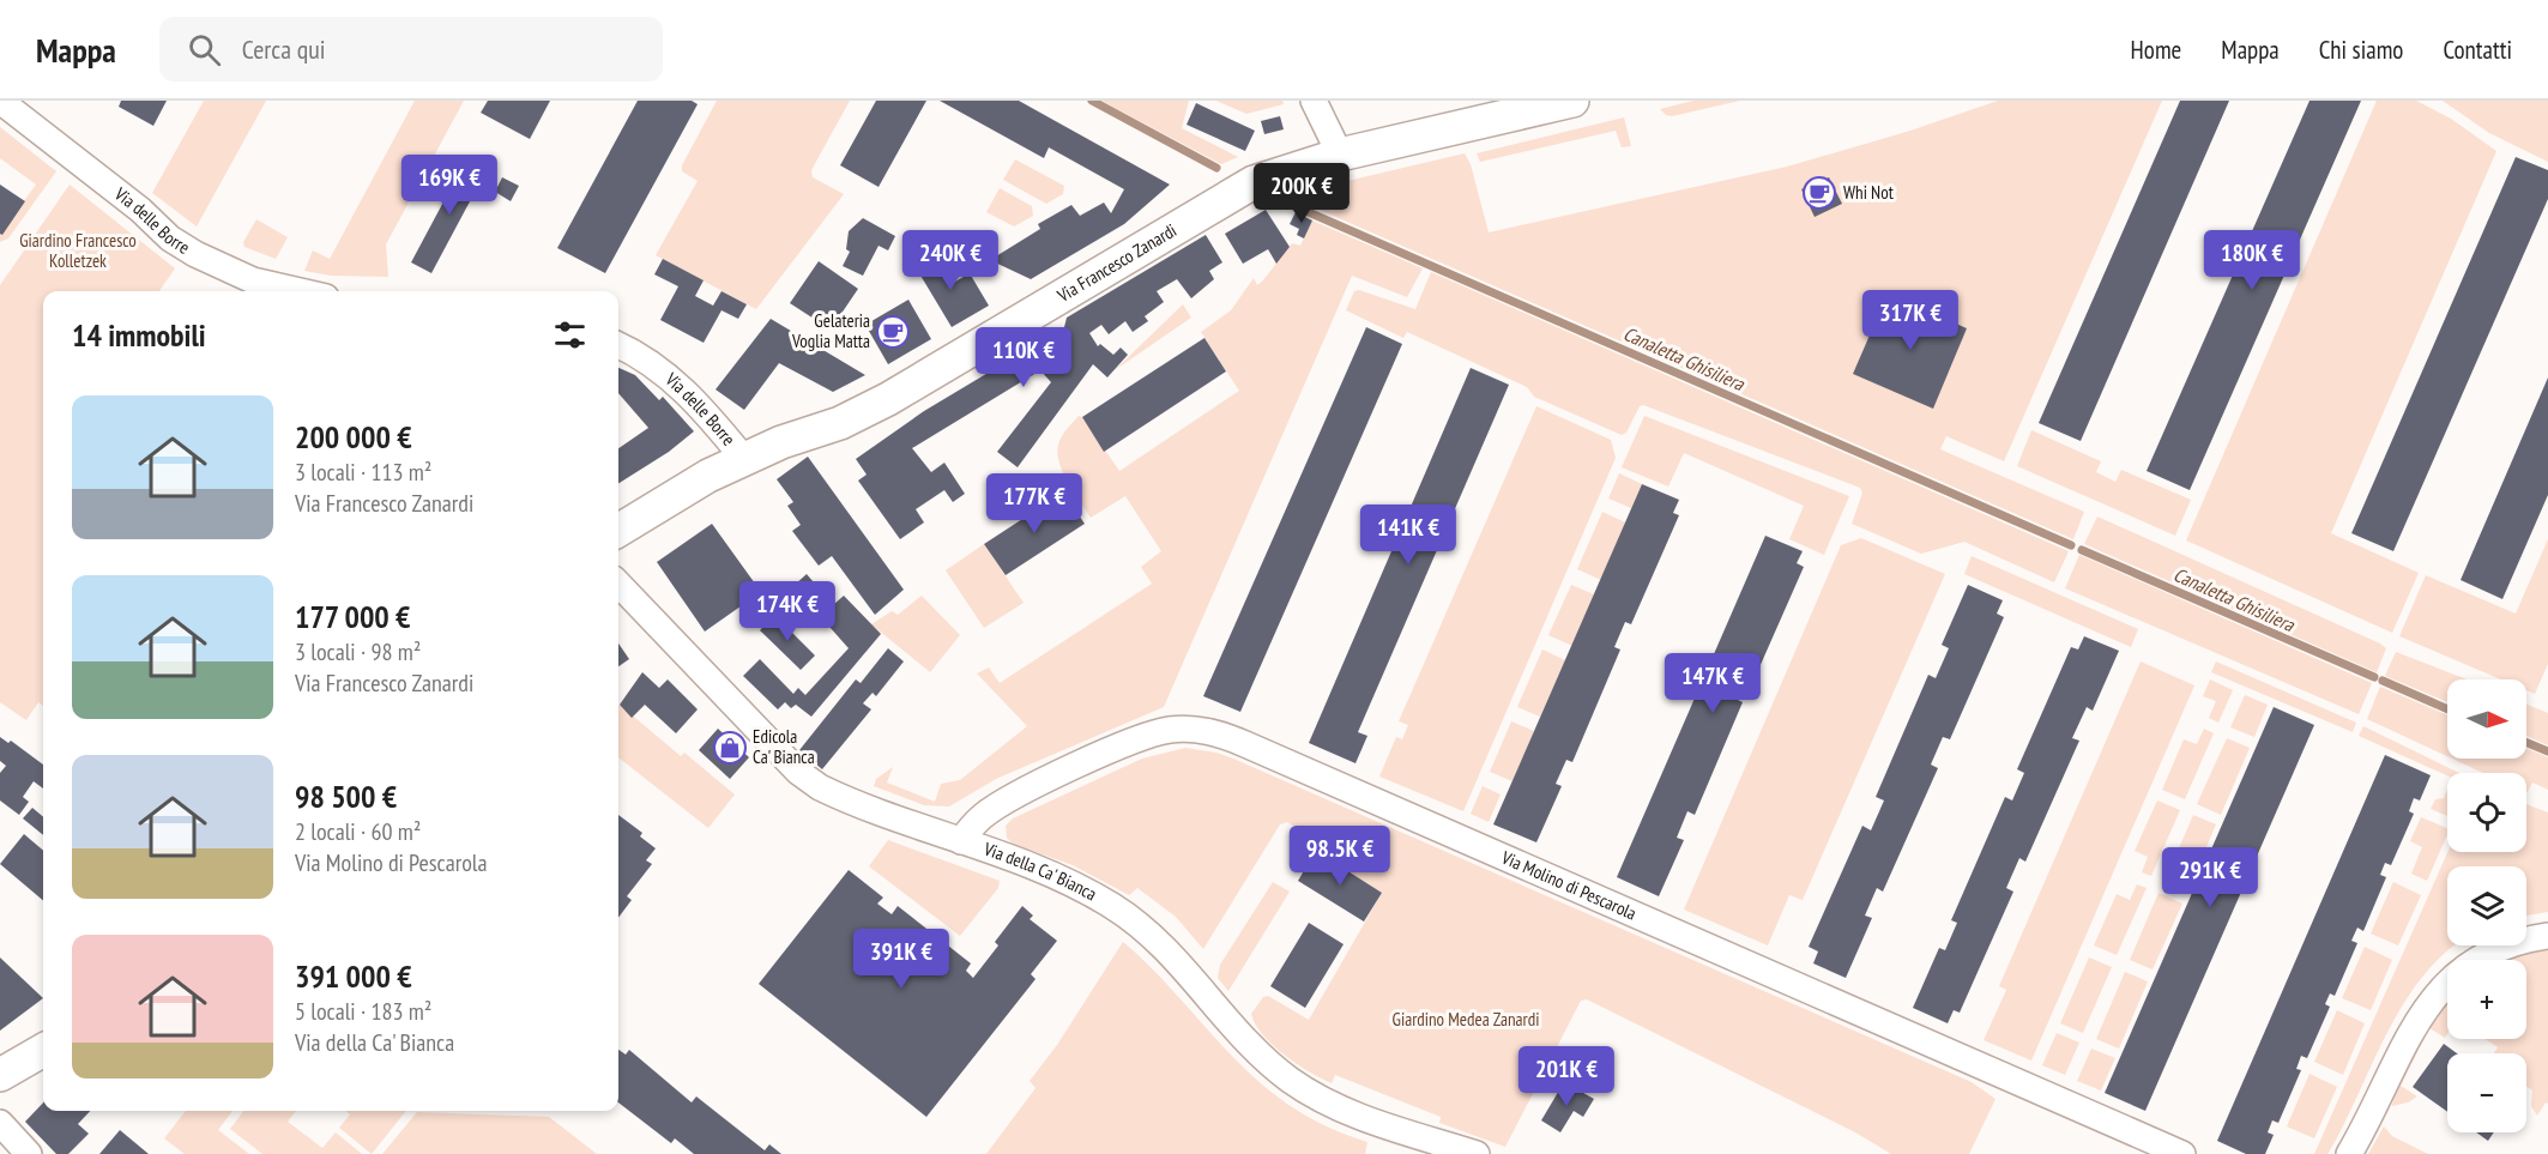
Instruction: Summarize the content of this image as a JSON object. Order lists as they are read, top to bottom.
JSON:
{
  "streets": {
    "main road": ["Via Francesco Zanardi"],
    "street": ["Via delle Borre", "Via della Ca' Bianca", "Via Molino di Pescarola"]
  },
  "crossings": [
    ["Via delle Borre", "Via Francesco Zanardi"],
    ["Via della Ca' Bianca", "Via Molino di Pescarola"]
  ],
  "water": ["Canaletta Ghisiliera"],
  "parks": ["Giardino Francesco Kolletzek", "Giardino Medea Zanardi"],
  "places": {
    "cafe": ["Whi Not", "Gelateria Voglia Matta"],
    "shop": ["Edicola Ca' Bianca"]
  },
  "north": "right",
  "page": {
    "header": "Mappa",
    "search": "Cerca qui",
    "nav": [
      "Home",
      "Mappa",
      "Chi siamo",
      "Contatti"
    ],
    "price": [
      "169K €",
      "200K €",
      "240K €",
      "180K €",
      "317K €",
      "110K €",
      "177K €",
      "141K €",
      "174K €",
      "147K €",
      "98.5K €",
      "291K €",
      "391K €",
      "201K €"
    ],
    "heading": "14 immobili",
    "list": [
      {
        "name": "200 000 €",
        "note": "3 locali · 113 m² · Via Francesco Zanardi"
      },
      {
        "name": "177 000 €",
        "note": "3 locali · 98 m² · Via Francesco Zanardi"
      },
      {
        "name": "98 500 €",
        "note": "2 locali · 60 m² · Via Molino di Pescarola"
      },
      {
        "name": "391 000 €",
        "note": "5 locali · 183 m² · Via della Ca' Bianca"
      }
    ],
    "map_buttons": ["+", "−"]
  }
}
